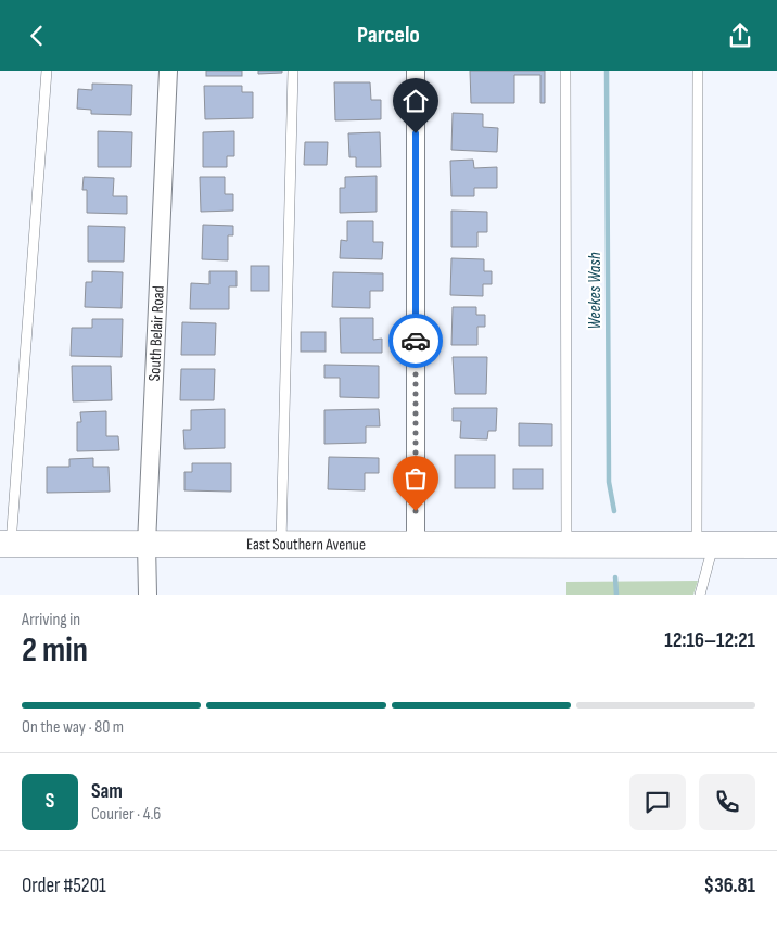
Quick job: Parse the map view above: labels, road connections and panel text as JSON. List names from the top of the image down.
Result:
{
  "streets": {
    "main road": ["East Southern Avenue"],
    "street": ["South Belair Road"]
  },
  "crossings": [
    ["South Belair Road", "East Southern Avenue"]
  ],
  "water": ["Weekes Wash"],
  "page": {
    "header": "Parcelo",
    "heading": ["2 min", "Arriving in", "12:16–12:21"],
    "panel": [
      "Sam",
      "Courier · 4.6",
      "Order #5201",
      "$36.81"
    ],
    "bar": "On the way · 80 m",
    "round": "S"
  }
}
